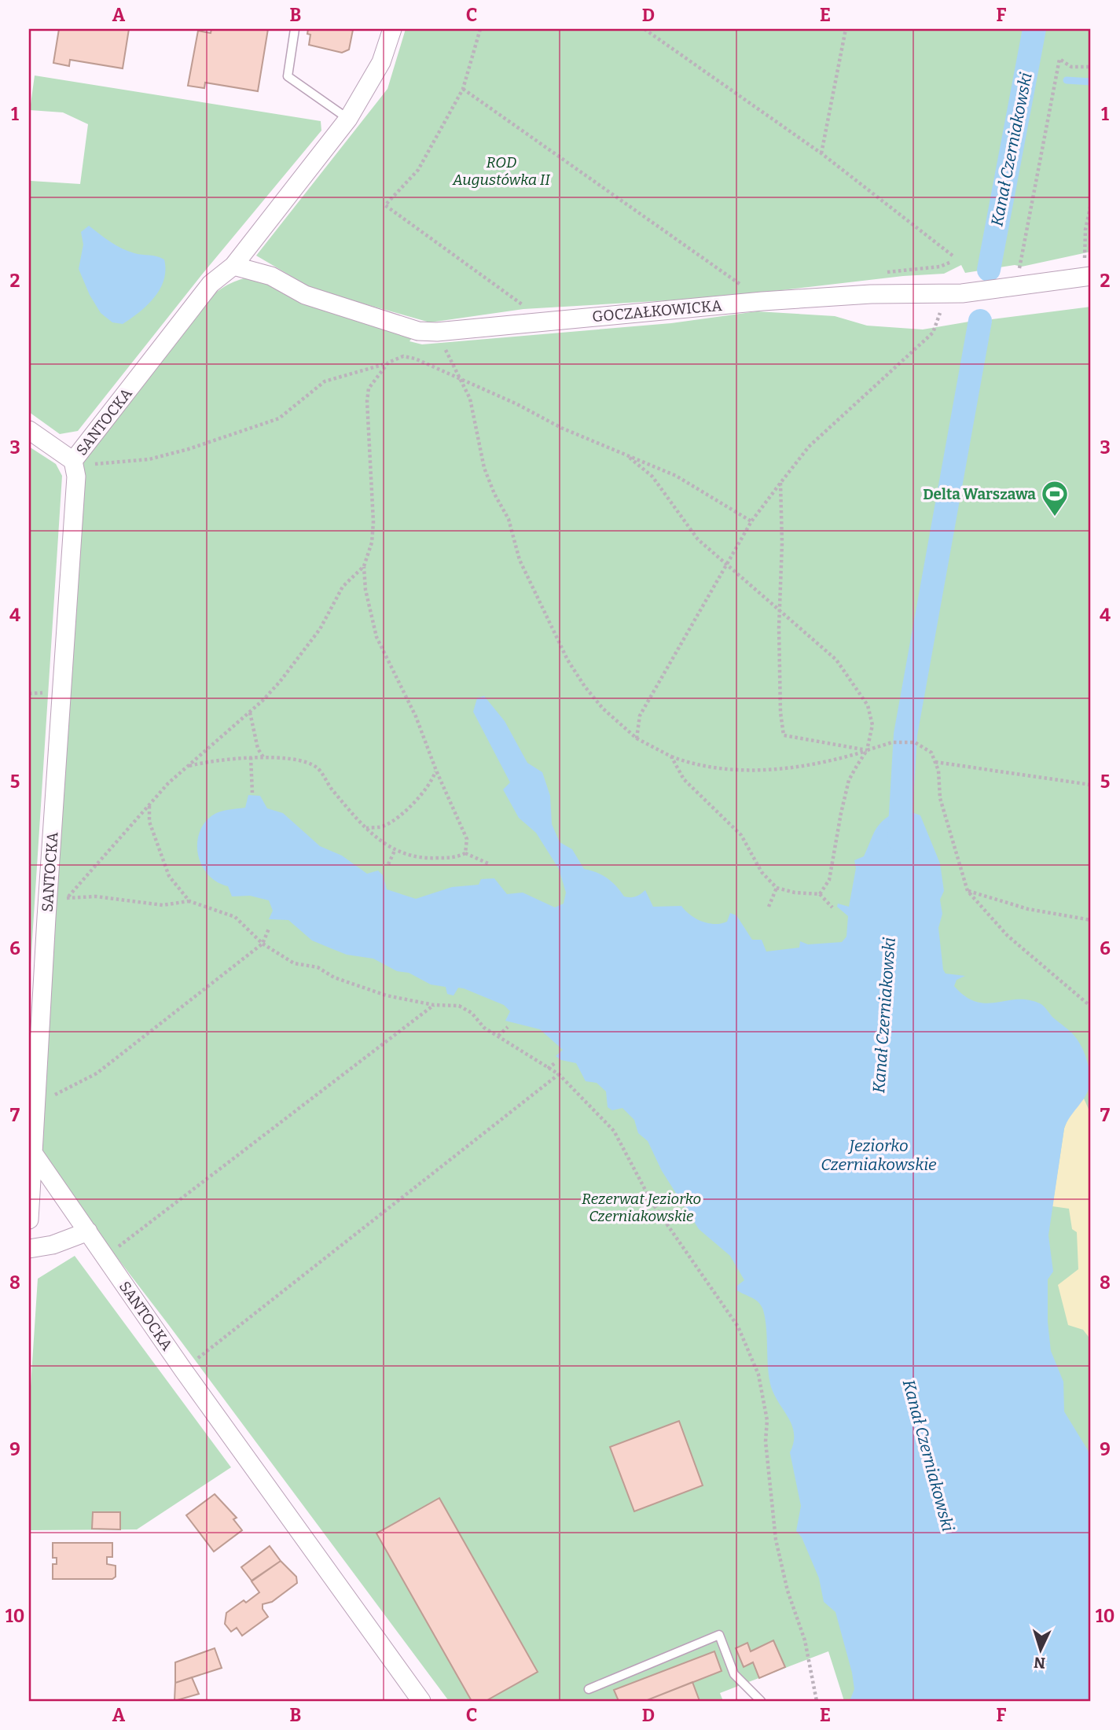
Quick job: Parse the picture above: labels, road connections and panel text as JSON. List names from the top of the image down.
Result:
{
  "streets": {
    "street": ["GOCZAŁKOWICKA", "SANTOCKA"]
  },
  "crossings": [
    ["GOCZAŁKOWICKA", "SANTOCKA"]
  ],
  "water": ["Kanał Czerniakowski", "Jeziorko Czerniakowskie"],
  "parks": ["ROD Augustówka II", "Rezerwat Jeziorko Czerniakowskie"],
  "places": {
    "sports": ["Delta Warszawa"]
  },
  "north": "bottom",
  "grid": {
    "columns": [
      "A",
      "B",
      "C",
      "D",
      "E",
      "F"
    ],
    "rows": [
      "1",
      "2",
      "3",
      "4",
      "5",
      "6",
      "7",
      "8",
      "9",
      "10"
    ]
  }
}
